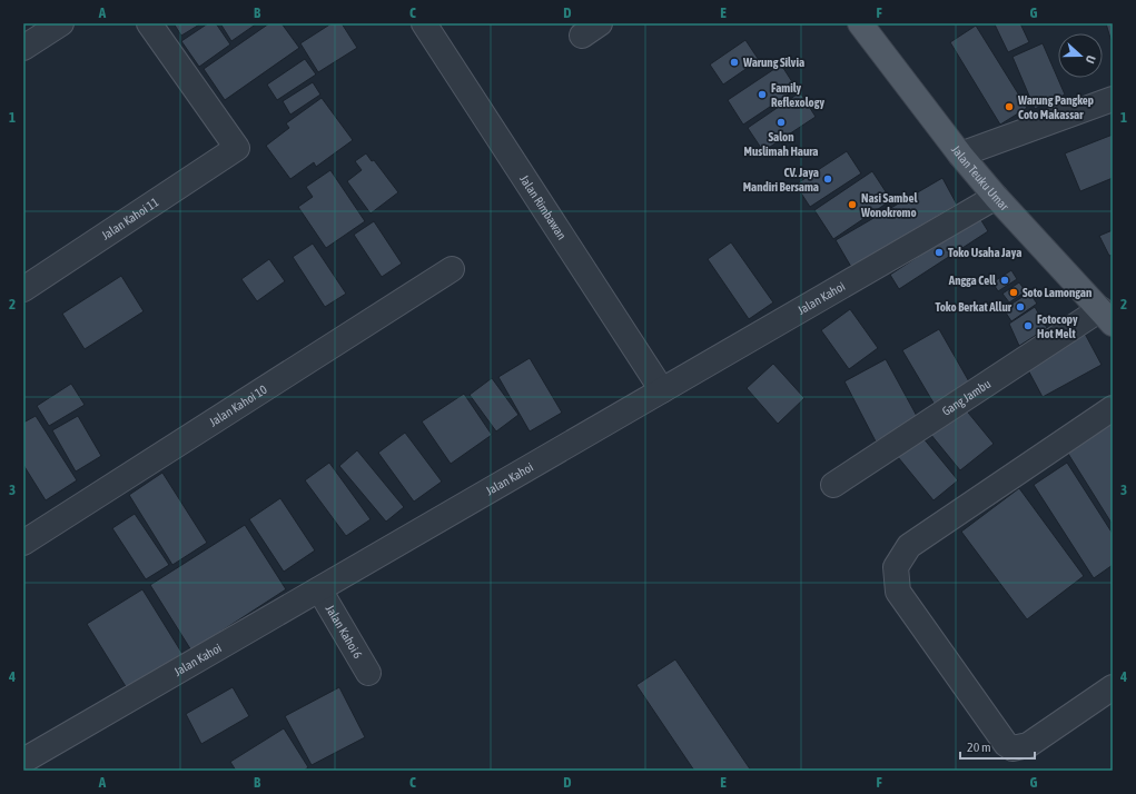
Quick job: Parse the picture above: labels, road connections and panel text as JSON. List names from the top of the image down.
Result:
{
  "streets": {
    "main road": ["Jalan Teuku Umar"],
    "street": [
      "Jalan Rimbawan",
      "Jalan Kahoi 11",
      "Jalan Kahoi",
      "Gang Jambu",
      "Jalan Kahoi 10",
      "Jalan Kahoi 6"
    ]
  },
  "crossings": [
    ["Jalan Teuku Umar", "Jalan Kahoi"],
    ["Jalan Teuku Umar", "Gang Jambu"],
    ["Jalan Rimbawan", "Jalan Kahoi"],
    ["Jalan Kahoi", "Jalan Kahoi 6"]
  ],
  "places": [
    "Warung Silvia",
    "Family Reflexology",
    "Warung Pangkep Coto Makassar",
    "Salon Muslimah Haura",
    "CV. Jaya Mandiri Bersama",
    "Nasi Sambel Wonokromo",
    "Toko Usaha Jaya",
    "Angga Cell",
    "Soto Lamongan",
    "Toko Berkat Allur",
    "Fotocopy Hot Melt"
  ],
  "scale_bar": "20 m",
  "north": "right",
  "grid": {
    "columns": [
      "A",
      "B",
      "C",
      "D",
      "E",
      "F",
      "G"
    ],
    "rows": [
      "1",
      "2",
      "3",
      "4"
    ]
  }
}
